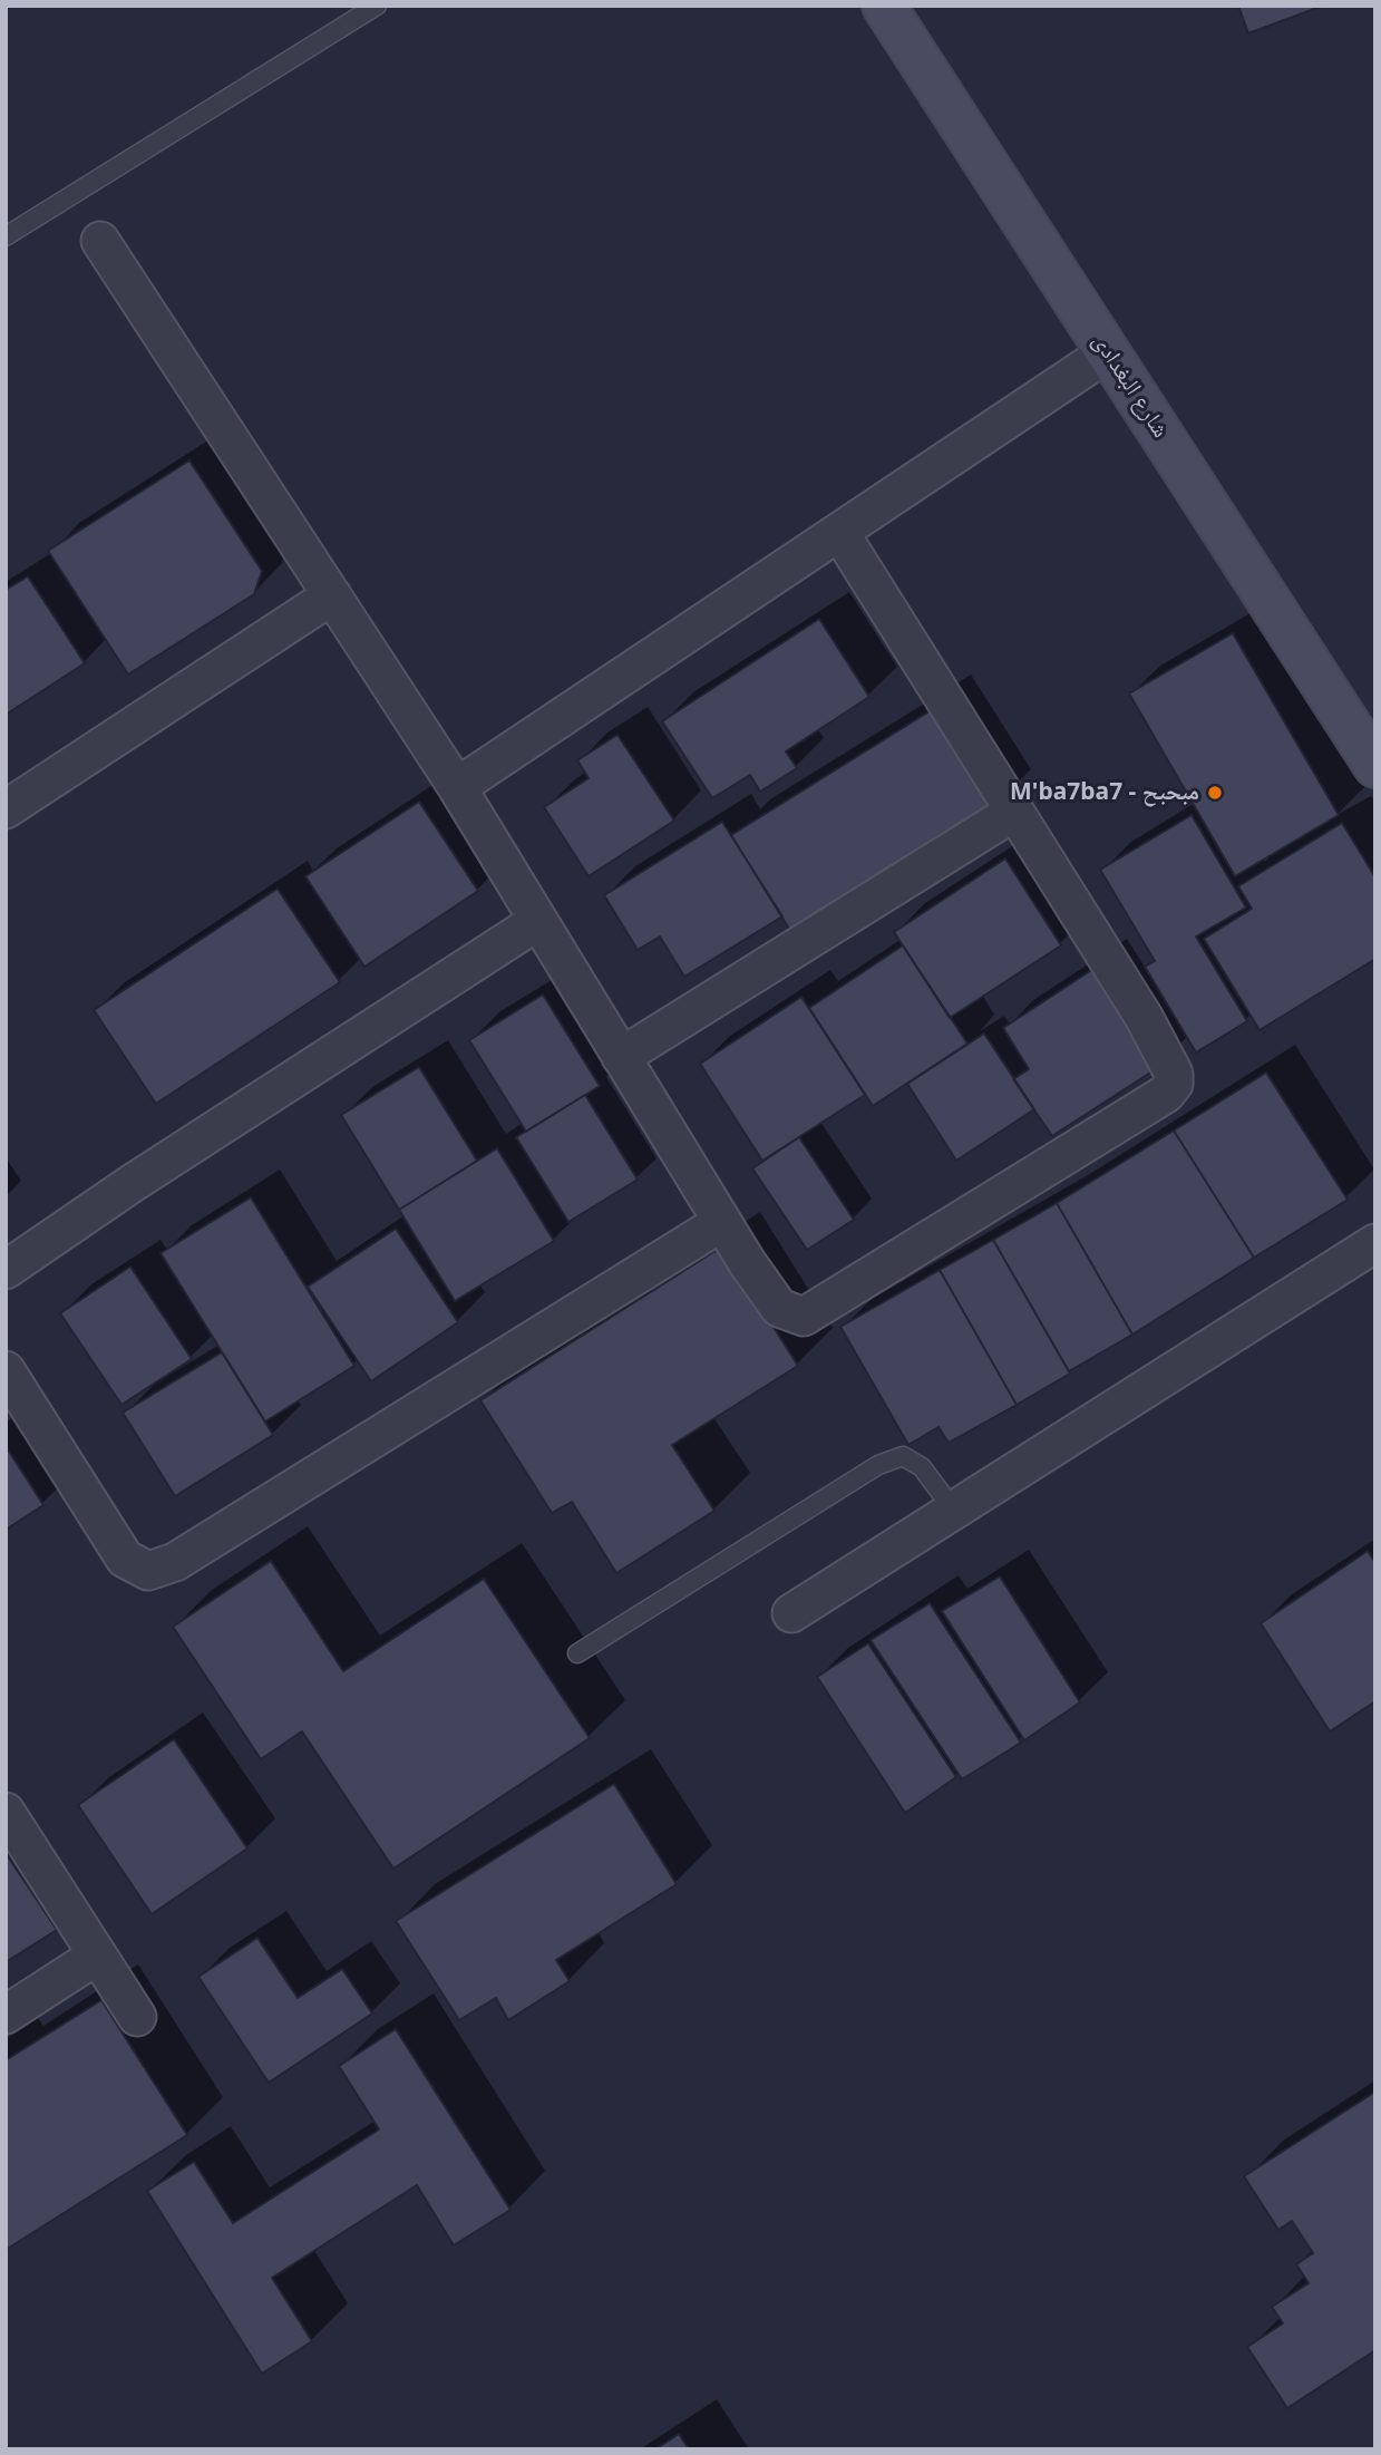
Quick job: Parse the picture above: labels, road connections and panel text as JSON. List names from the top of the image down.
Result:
{
  "streets": {
    "street": ["شارع البغدادى"]
  },
  "places": ["M'ba7ba7 - مبحبح"]
}
